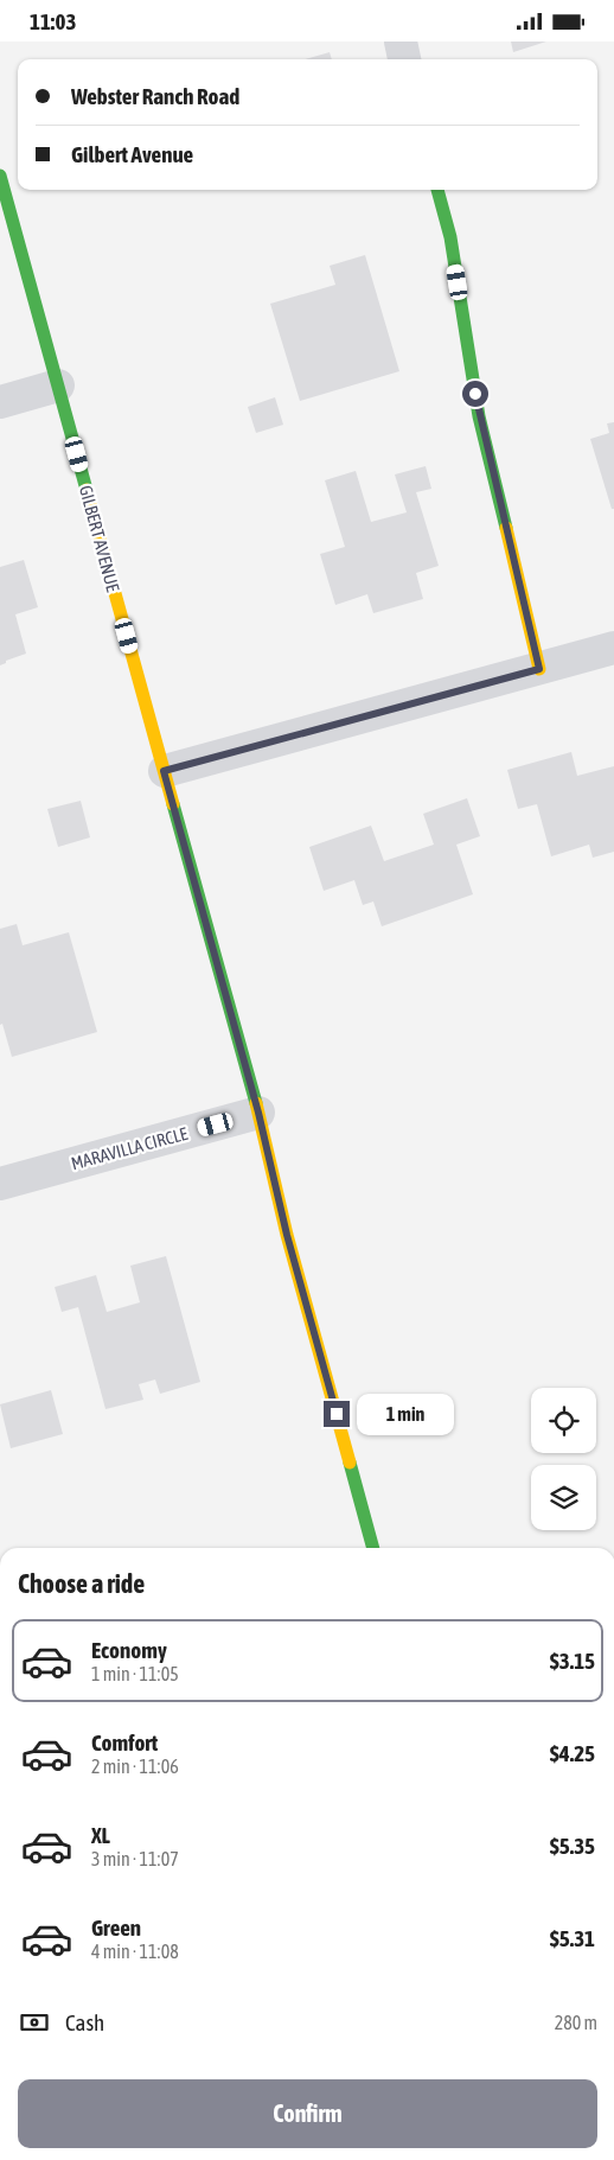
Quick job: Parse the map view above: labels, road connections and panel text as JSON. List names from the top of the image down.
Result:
{
  "streets": {
    "street": ["GILBERT AVENUE", "MARAVILLA CIRCLE"]
  },
  "crossings": [
    ["GILBERT AVENUE", "MARAVILLA CIRCLE"]
  ],
  "page": {
    "status": "11:03",
    "banner": ["Webster Ranch Road", "Gilbert Avenue"],
    "bubble": "1 min",
    "heading": "Choose a ride",
    "list": [
      {
        "name": "Economy",
        "note": "1 min · 11:05",
        "value": "$3.15"
      },
      {
        "name": "Comfort",
        "note": "2 min · 11:06",
        "value": "$4.25"
      },
      {
        "name": "XL",
        "note": "3 min · 11:07",
        "value": "$5.35"
      },
      {
        "name": "Green",
        "note": "4 min · 11:08",
        "value": "$5.31"
      }
    ],
    "pay": ["Cash", "280 m"],
    "buttons": "Confirm"
  }
}
